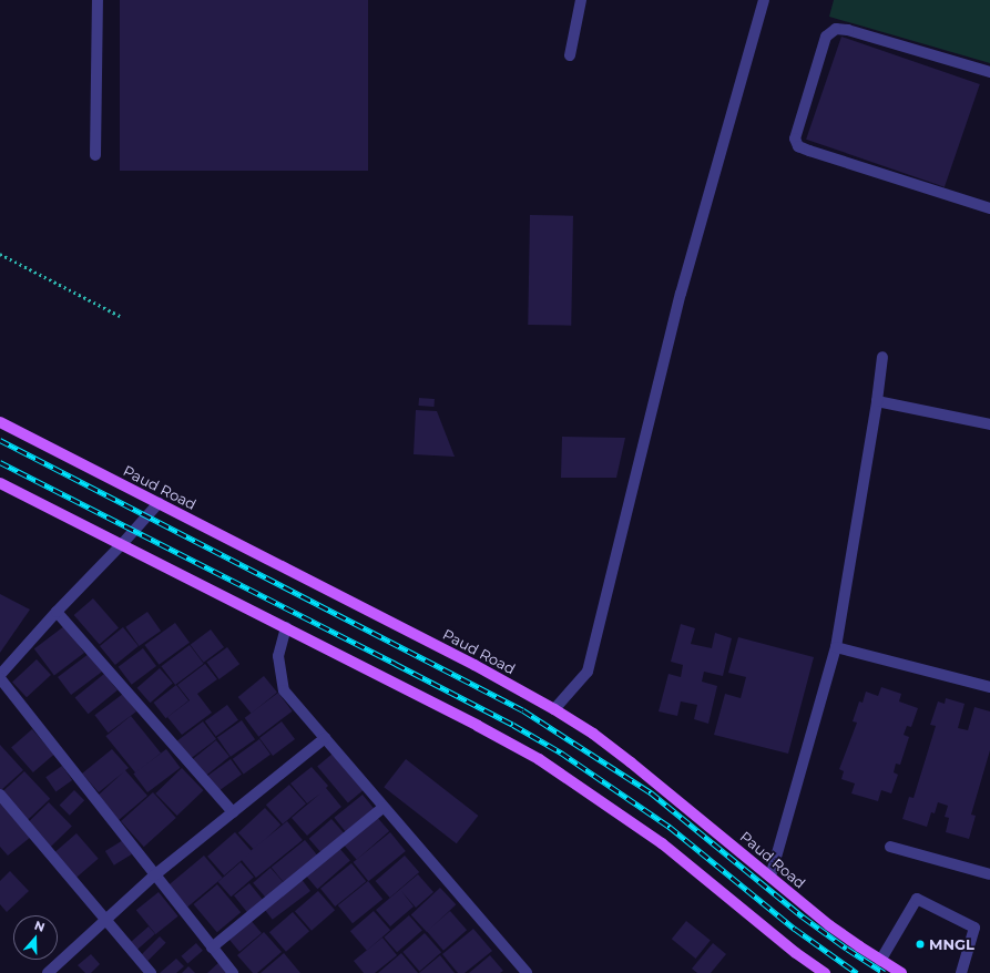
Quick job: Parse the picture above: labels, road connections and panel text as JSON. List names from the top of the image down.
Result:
{
  "streets": {
    "main road": ["Paud Road"]
  },
  "places": ["MNGL"],
  "north": "top"
}
